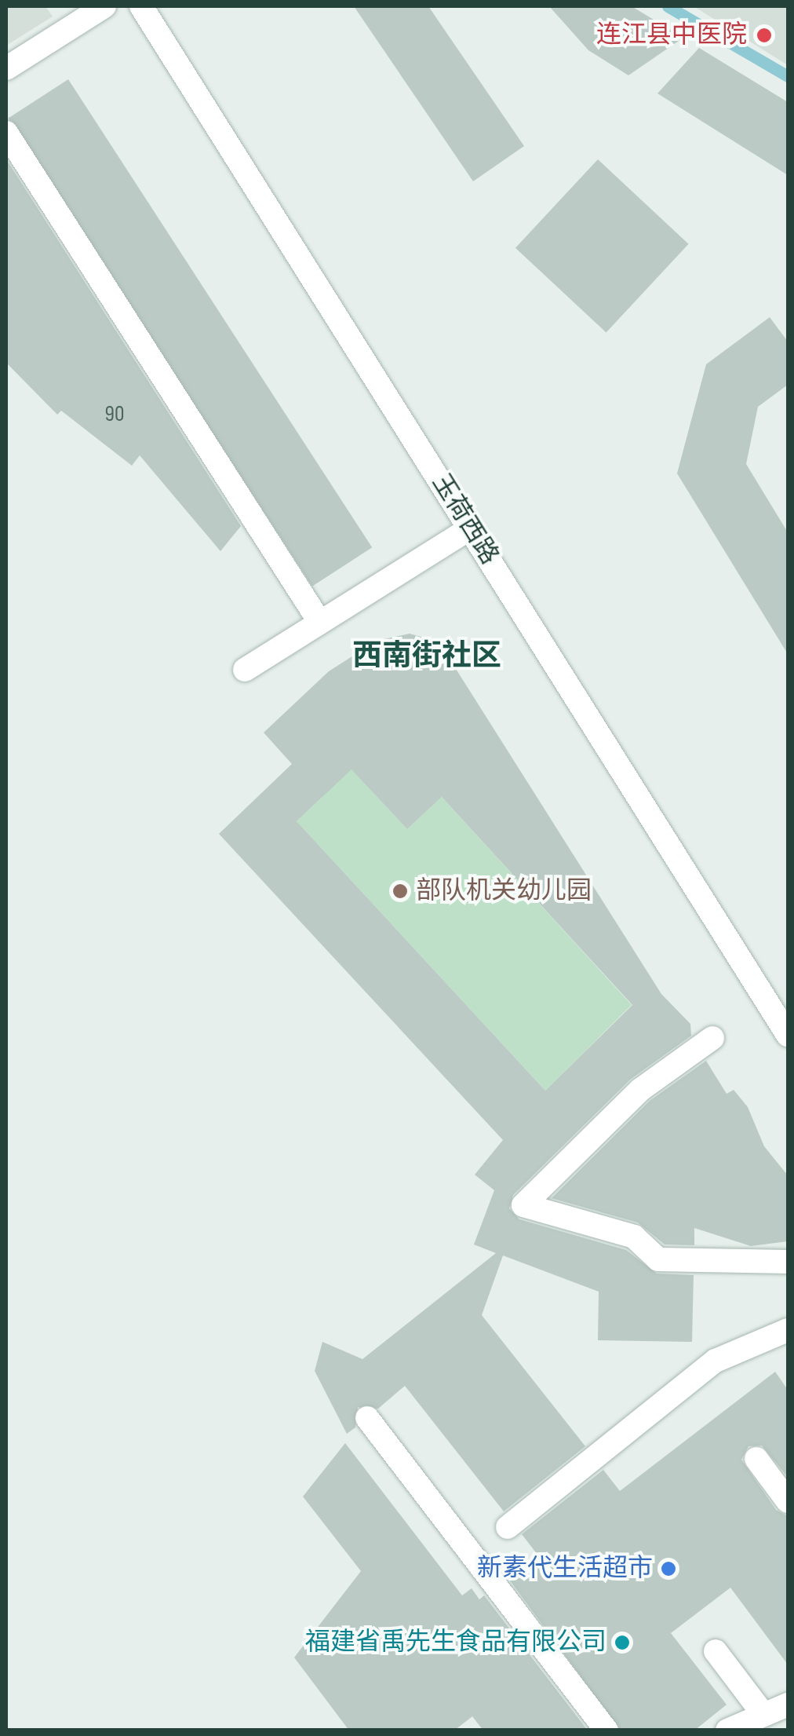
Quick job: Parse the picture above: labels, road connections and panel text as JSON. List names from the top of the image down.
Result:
{
  "streets": {
    "main road": ["玉荷西路"]
  },
  "districts": ["西南街社区"],
  "places": [
    "连江县中医院",
    "部队机关幼儿园",
    "新素代生活超市",
    "福建省禹先生食品有限公司"
  ],
  "house_numbers": ["90"]
}
